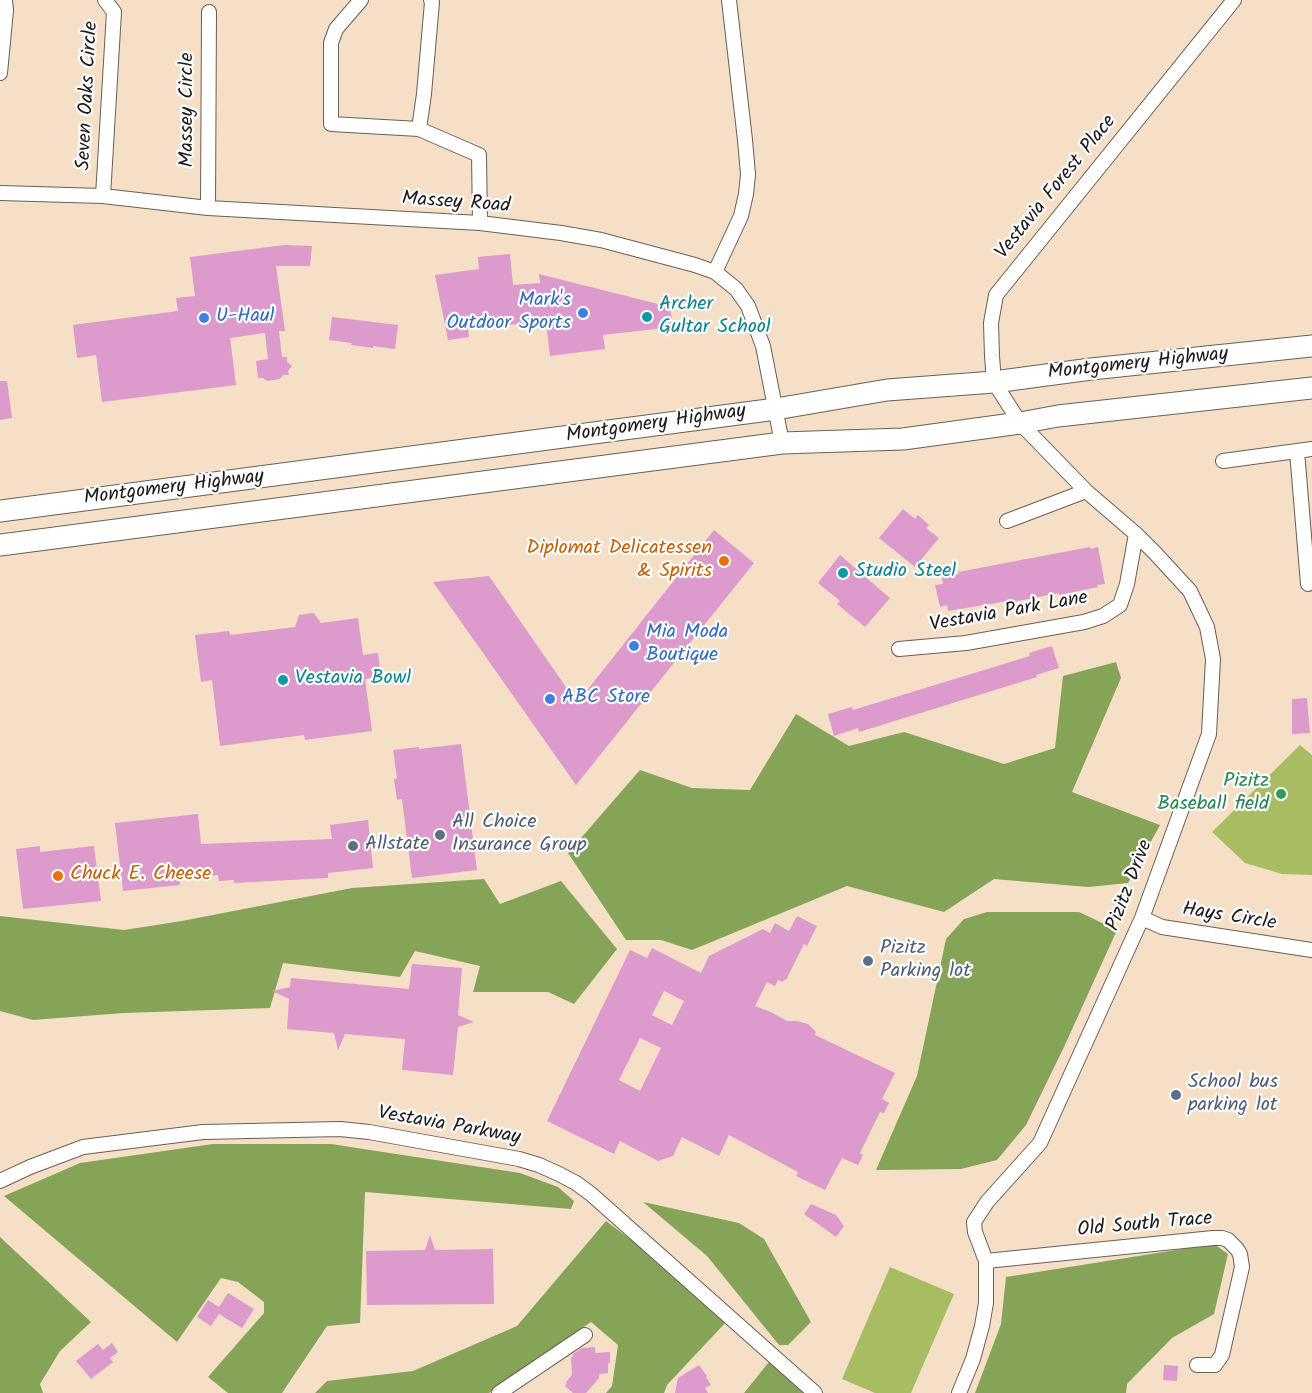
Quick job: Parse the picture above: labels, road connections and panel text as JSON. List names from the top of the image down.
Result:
{
  "streets": {
    "main road": ["Montgomery Highway"],
    "street": [
      "Seven Oaks Circle",
      "Massey Circle",
      "Vestavia Forest Place",
      "Massey Road",
      "Vestavia Park Lane",
      "Pizitz Drive",
      "Hays Circle",
      "Vestavia Parkway",
      "Old South Trace"
    ]
  },
  "crossings": [
    ["Seven Oaks Circle", "Massey Road"],
    ["Massey Circle", "Massey Road"],
    ["Vestavia Forest Place", "Montgomery Highway"],
    ["Vestavia Forest Place", "Pizitz Drive"],
    ["Massey Road", "Montgomery Highway"],
    ["Montgomery Highway", "Pizitz Drive"],
    ["Vestavia Park Lane", "Pizitz Drive"],
    ["Pizitz Drive", "Hays Circle"],
    ["Pizitz Drive", "Old South Trace"]
  ],
  "places": [
    "Mark's Outdoor Sports",
    "Archer Gultar School",
    "U-Haul",
    "Diplomat Delicatessen & Spirits",
    "Studio Steel",
    "Mia Moda Boutique",
    "Vestavia Bowl",
    "ABC Store",
    "Pizitz Baseball field",
    "All Choice Insurance Group",
    "Allstate",
    "Chuck E. Cheese",
    "Pizitz Parking lot",
    "School bus parking lot"
  ]
}
